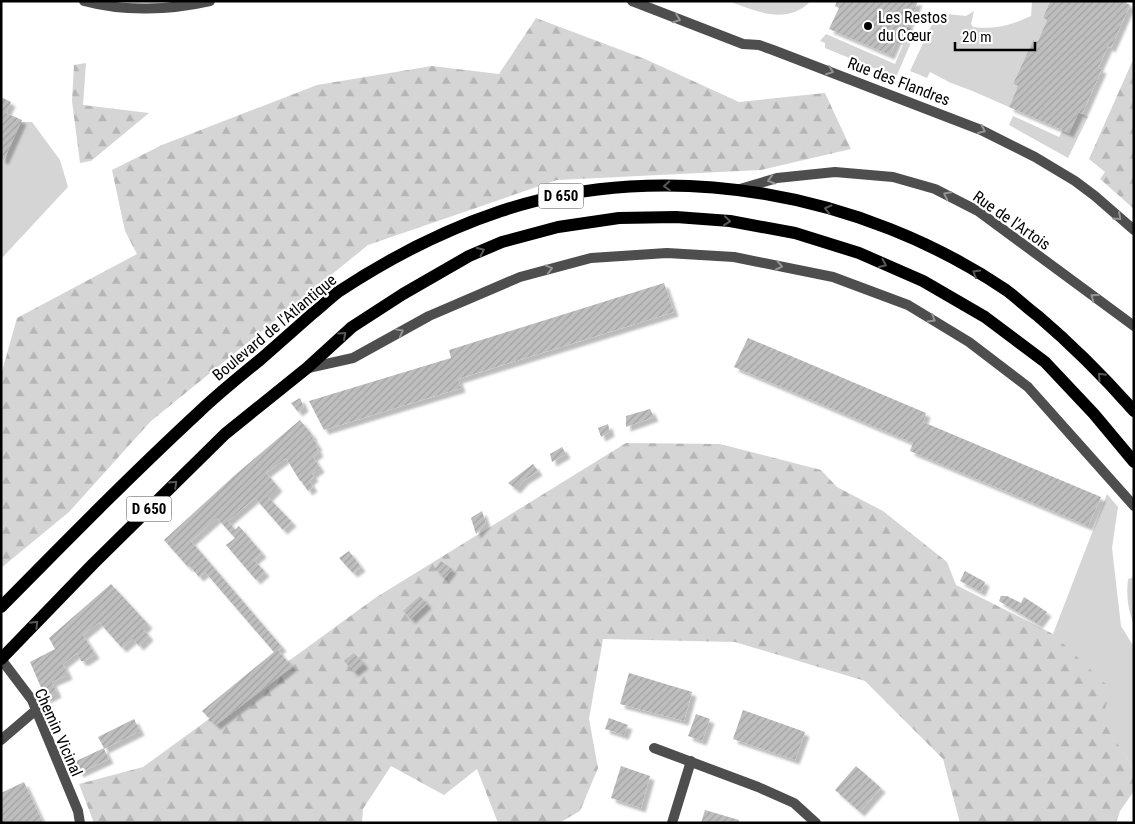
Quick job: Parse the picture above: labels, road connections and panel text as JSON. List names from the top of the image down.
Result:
{
  "streets": {
    "main road": ["D 650", "Boulevard de l'Atlantique"],
    "street": ["Rue des Flandres", "Rue de l'Artois", "Chemin Vicinal"]
  },
  "crossings": [
    ["D 650", "Chemin Vicinal"],
    ["Rue de l'Artois", "Boulevard de l'Atlantique"]
  ],
  "one_way": ["Rue des Flandres", "Rue de l'Artois", "Boulevard de l'Atlantique"],
  "places": ["Les Restos du Cœur"],
  "scale_bar": "20 m"
}
